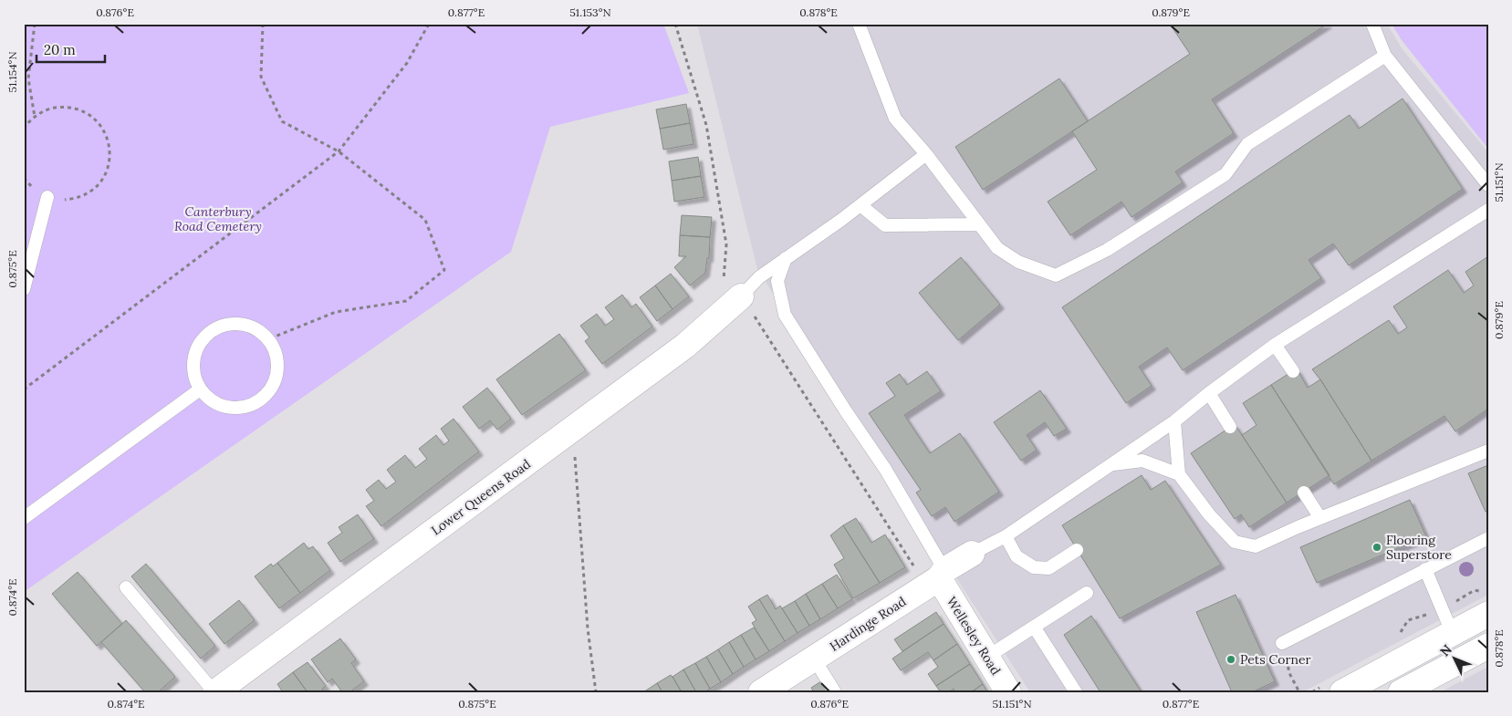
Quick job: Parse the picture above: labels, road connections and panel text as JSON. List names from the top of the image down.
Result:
{
  "streets": {
    "street": ["Lower Queens Road", "Hardinge Road", "Wellesley Road"]
  },
  "crossings": [
    ["Hardinge Road", "Wellesley Road"]
  ],
  "parks": ["Canterbury Road Cemetery"],
  "places": ["Flooring Superstore", "Pets Corner"],
  "scale_bar": "20 m",
  "north": "top left",
  "coordinates": [
    "0.876°E",
    "0.877°E",
    "51.153°N",
    "0.878°E",
    "0.879°E",
    "51.154°N",
    "51.151°N",
    "0.875°E",
    "0.874°E"
  ]
}
